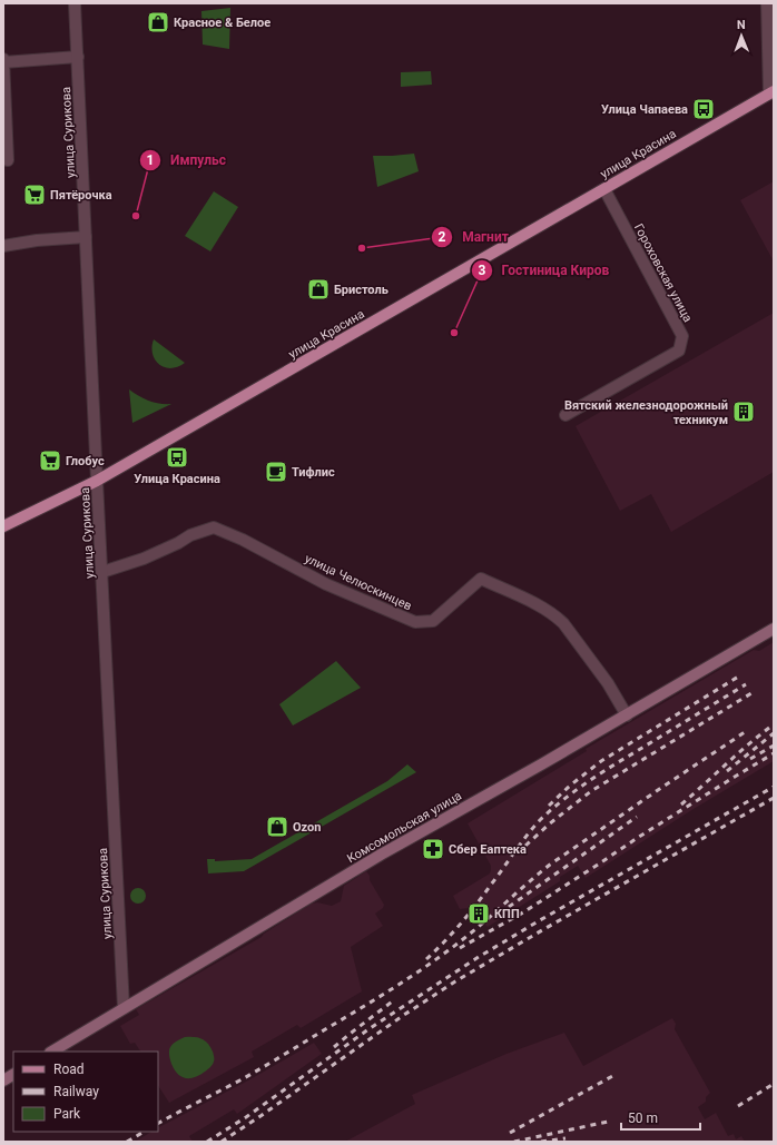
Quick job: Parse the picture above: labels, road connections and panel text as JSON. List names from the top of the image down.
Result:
{
  "streets": {
    "main road": ["улица Красина", "Комсомольская улица"],
    "street": ["улица Сурикова", "Гороховская улица", "улица Челюскинцев"]
  },
  "crossings": [
    ["улица Сурикова", "улица Красина"],
    ["улица Сурикова", "улица Челюскинцев"],
    ["улица Сурикова", "Комсомольская улица"],
    ["улица Красина", "Гороховская улица"],
    ["улица Челюскинцев", "Комсомольская улица"]
  ],
  "places": {
    "shop": ["Красное & Белое", "Бристоль", "Ozon"],
    "bus stop": ["Улица Чапаева", "Улица Красина"],
    "supermarket": ["Пятёрочка", "Глобус"],
    "other": ["Импульс", "Магнит", "Гостиница Киров"],
    "building": ["Вятский железнодорожный техникум", "КПП"],
    "cafe": ["Тифлис"],
    "pharmacy": ["Сбер Еаптека"]
  },
  "legend": ["Road", "Railway", "Park"],
  "scale_bar": "50 m",
  "north": "top"
}
